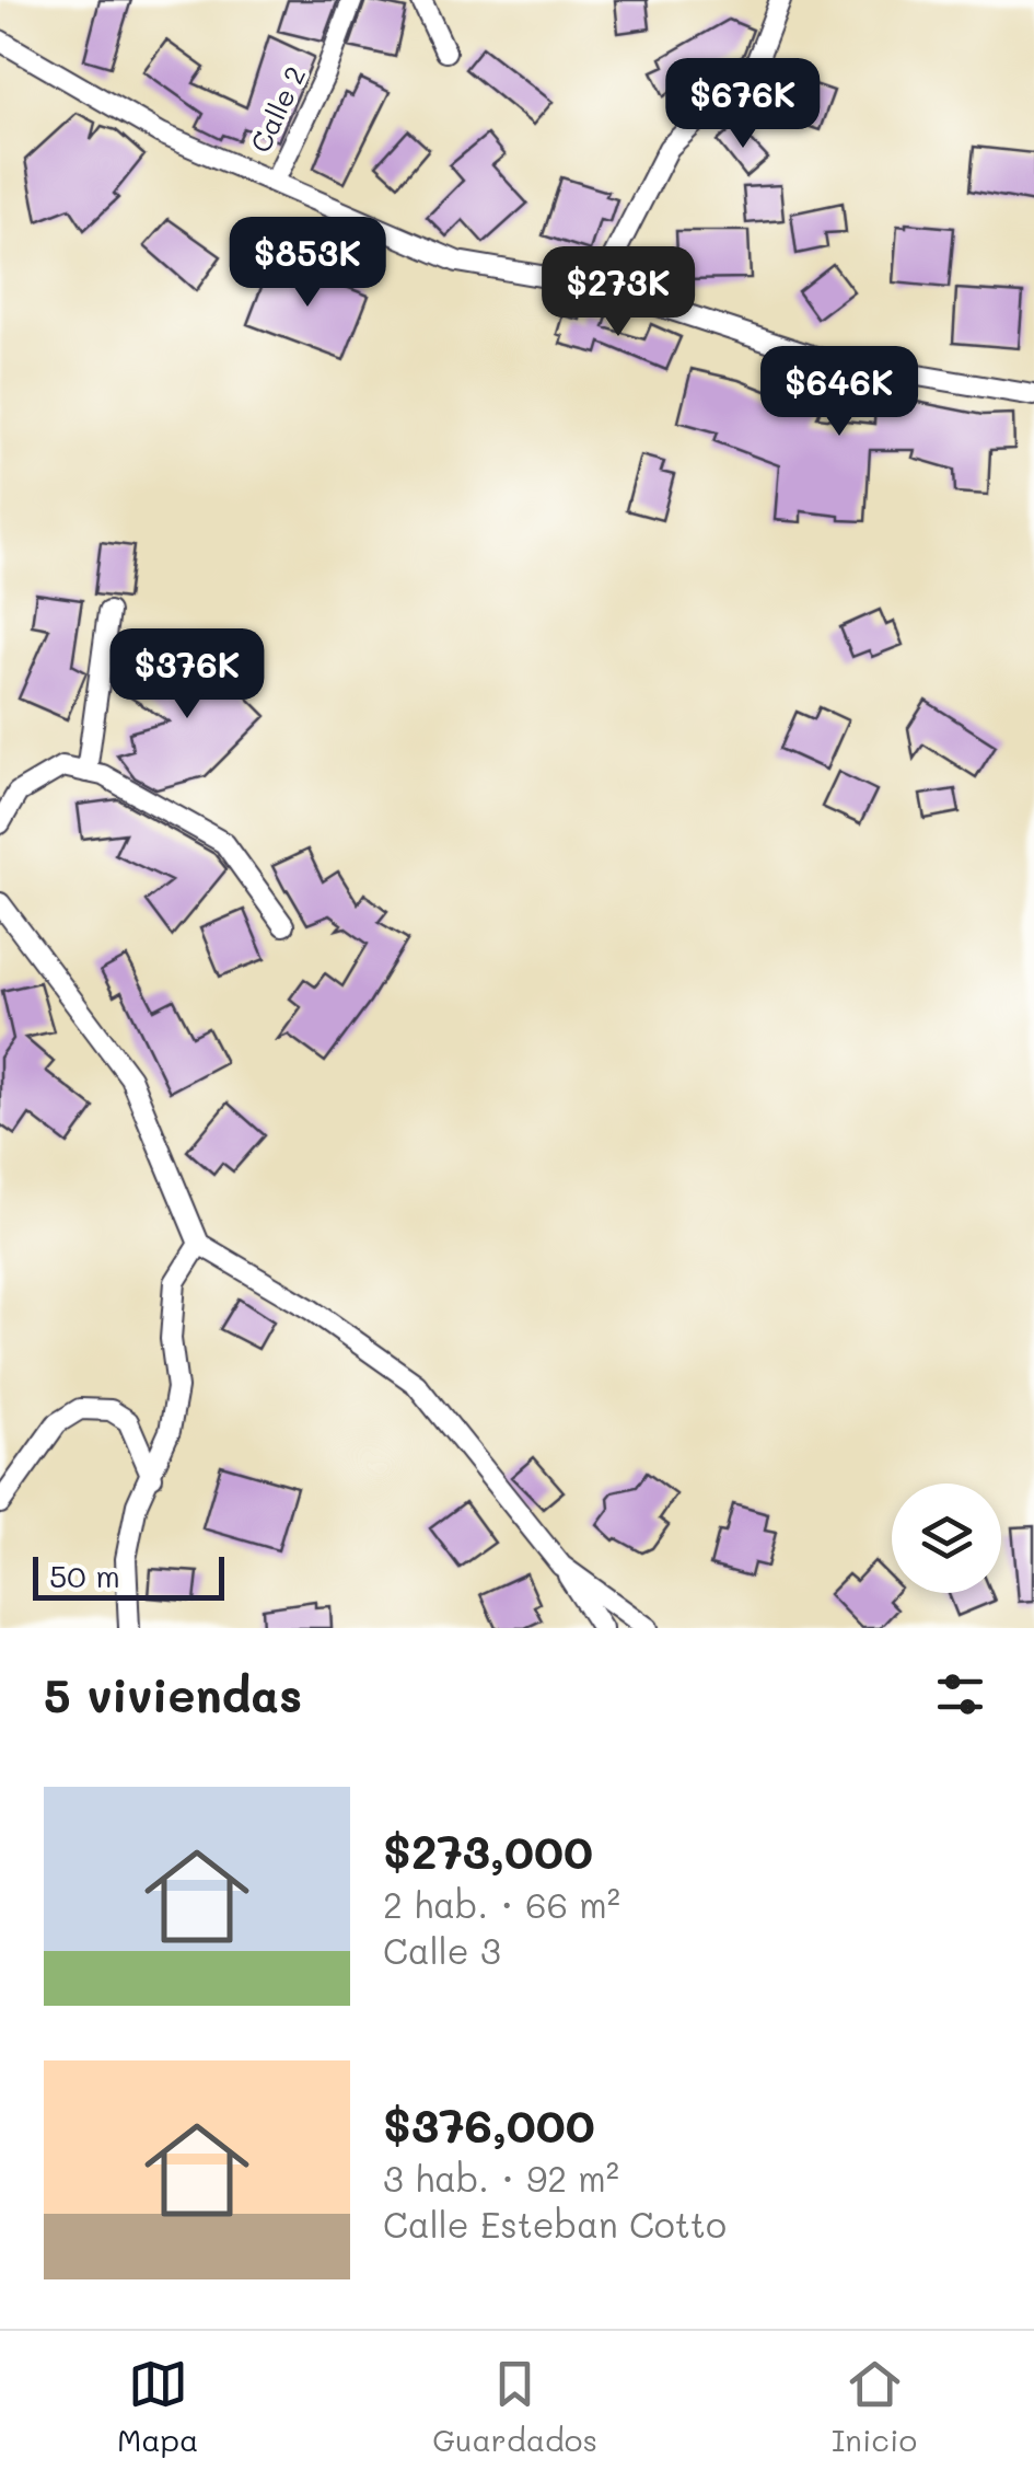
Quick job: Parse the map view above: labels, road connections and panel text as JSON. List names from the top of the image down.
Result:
{
  "streets": {
    "street": ["Calle 2"]
  },
  "scale_bar": "50 m",
  "page": {
    "price": [
      "$676K",
      "$853K",
      "$273K",
      "$646K",
      "$376K"
    ],
    "scale": "50 m",
    "heading": "5 viviendas",
    "list": [
      {
        "name": "$273,000",
        "note": "2 hab. · 66 m² · Calle 3"
      },
      {
        "name": "$376,000",
        "note": "3 hab. · 92 m² · Calle Esteban Cotto"
      }
    ],
    "tabs": ["Mapa", "Guardados", "Inicio"]
  }
}
